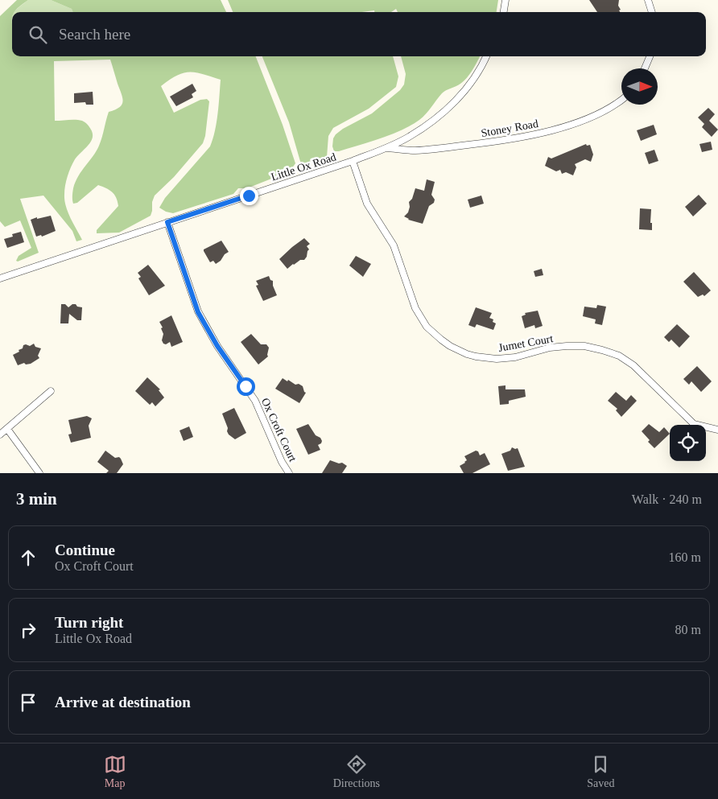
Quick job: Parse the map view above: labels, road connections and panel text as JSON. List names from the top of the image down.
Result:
{
  "streets": {
    "street": [
      "Stoney Road",
      "Little Ox Road",
      "Jumet Court",
      "Ox Croft Court"
    ]
  },
  "crossings": [
    ["Stoney Road", "Little Ox Road"],
    ["Little Ox Road", "Jumet Court"],
    ["Little Ox Road", "Ox Croft Court"]
  ],
  "north": "right",
  "page": {
    "search": "Search here",
    "heading": ["3 min", "Walk · 240 m"],
    "list": [
      ["Continue", "Ox Croft Court", "160 m"],
      ["Turn right", "Little Ox Road", "80 m"],
      "Arrive at destination"
    ],
    "nav": ["Map", "Directions", "Saved"]
  }
}
